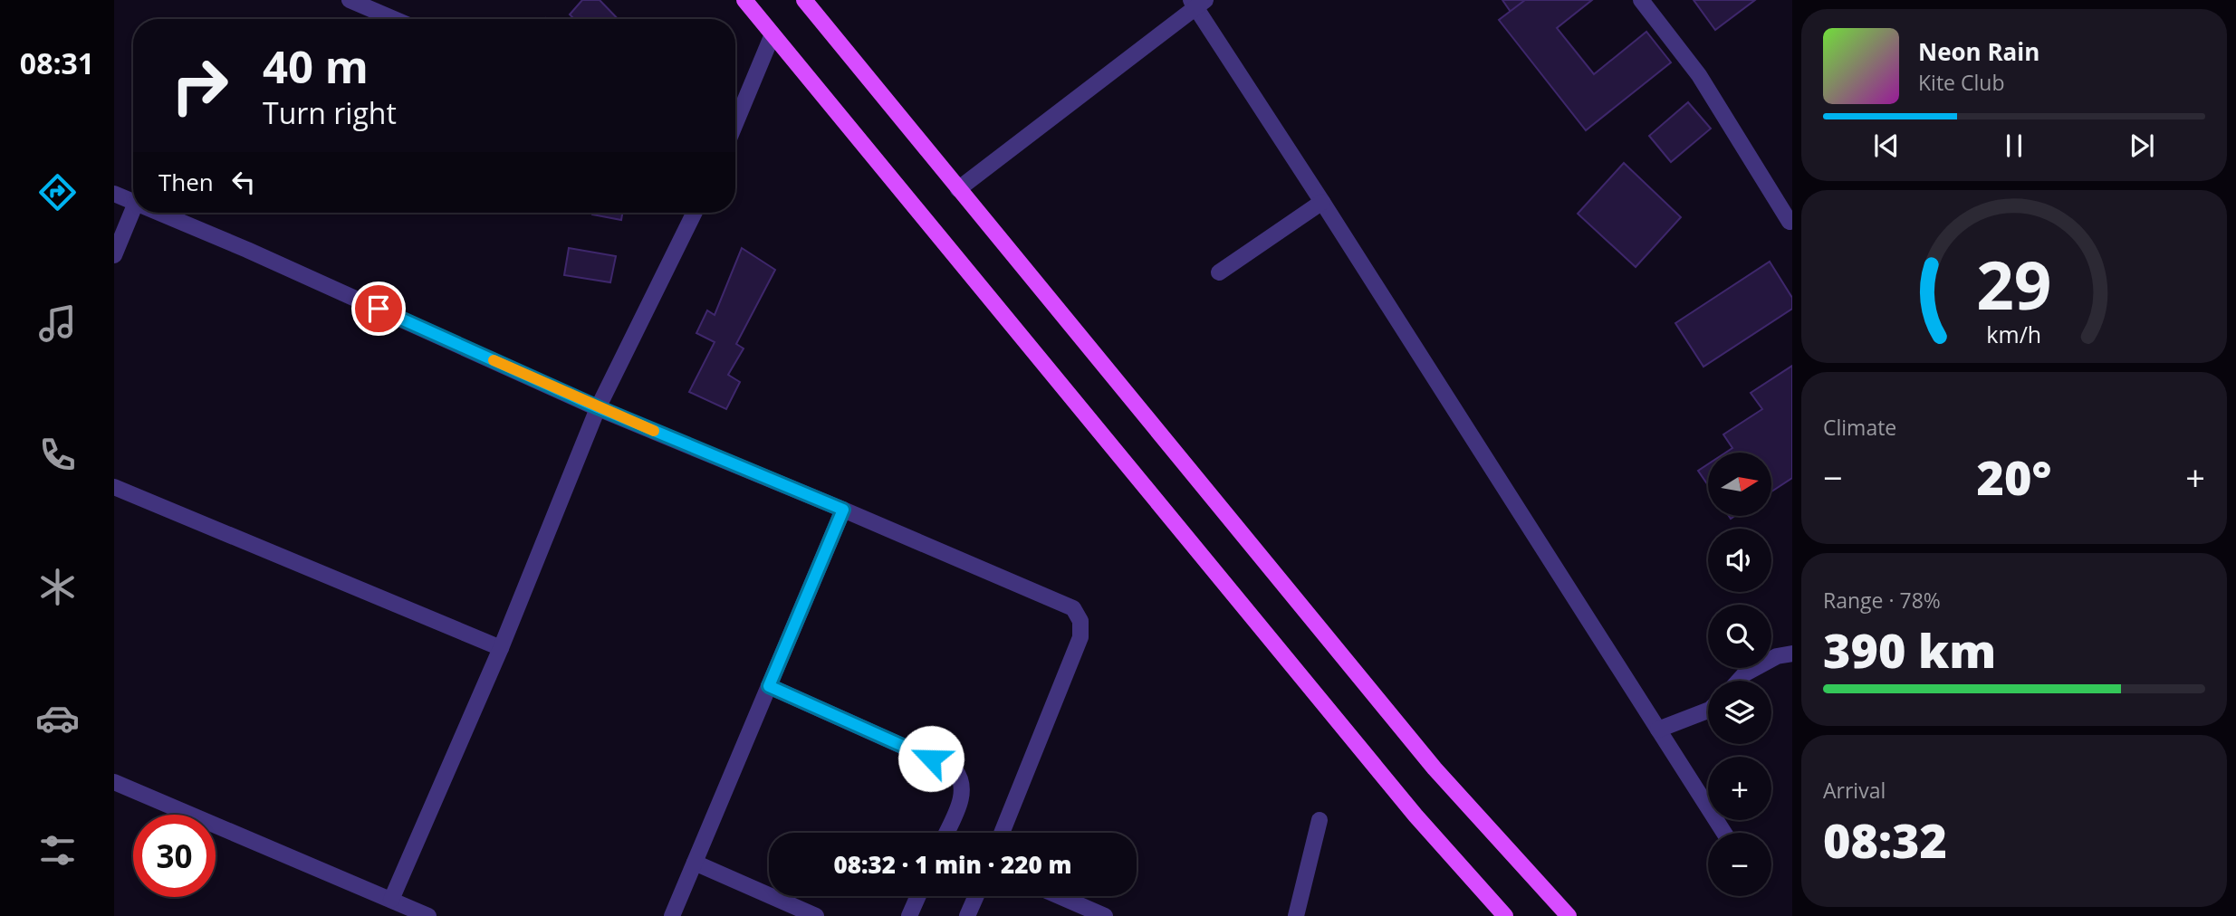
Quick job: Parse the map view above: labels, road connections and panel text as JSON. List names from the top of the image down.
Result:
{
  "north": "right",
  "page": {
    "tabs": "08:31",
    "turn": ["40 m", "Turn right"],
    "song": ["Neon Rain", "Kite Club"],
    "then": "Then",
    "tile": [
      "Climate",
      ["Range · 78%", "390 km"],
      ["Arrival", "08:32"]
    ],
    "heat": ["−", "20°", "+"],
    "map_buttons": ["+", "−"],
    "limit": "30",
    "trip": "08:32 · 1 min · 220 m",
    "gauge": ["29", "km/h"]
  }
}
